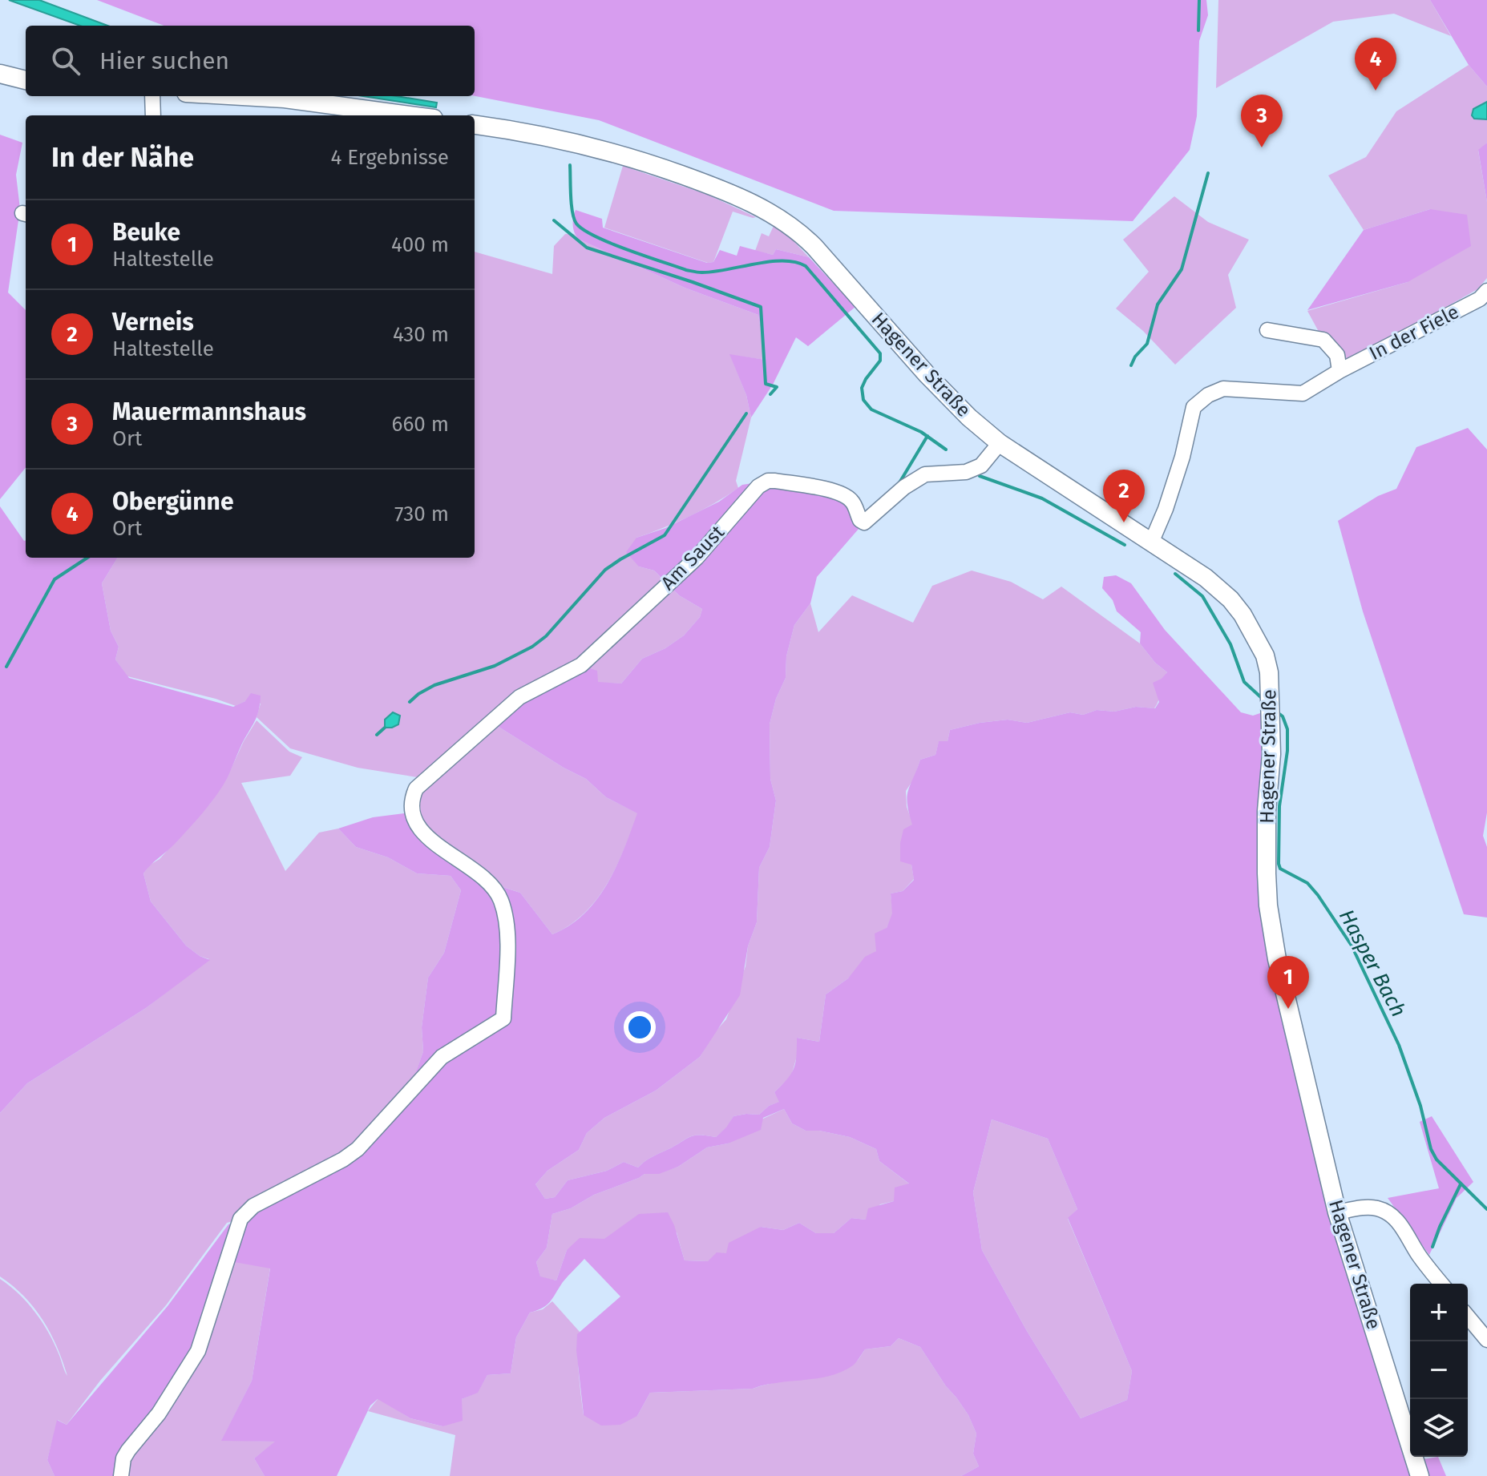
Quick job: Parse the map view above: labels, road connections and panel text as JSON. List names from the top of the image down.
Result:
{
  "streets": {
    "main road": ["Hagener Straße"],
    "street": ["In der Fiele", "Am Saust"]
  },
  "crossings": [
    ["In der Fiele", "Hagener Straße"],
    ["Hagener Straße", "Am Saust"]
  ],
  "water": ["Hasper Bach"],
  "page": {
    "search": "Hier suchen",
    "pins": [
      "4",
      "3",
      "2",
      "1"
    ],
    "heading": ["In der Nähe", "4 Ergebnisse"],
    "list": [
      {
        "mark": "1",
        "name": "Beuke",
        "note": "Haltestelle",
        "value": "400 m"
      },
      {
        "mark": "2",
        "name": "Verneis",
        "note": "Haltestelle",
        "value": "430 m"
      },
      {
        "mark": "3",
        "name": "Mauermannshaus",
        "note": "Ort",
        "value": "660 m"
      },
      {
        "mark": "4",
        "name": "Obergünne",
        "note": "Ort",
        "value": "730 m"
      }
    ],
    "map_buttons": ["+", "−"]
  }
}
